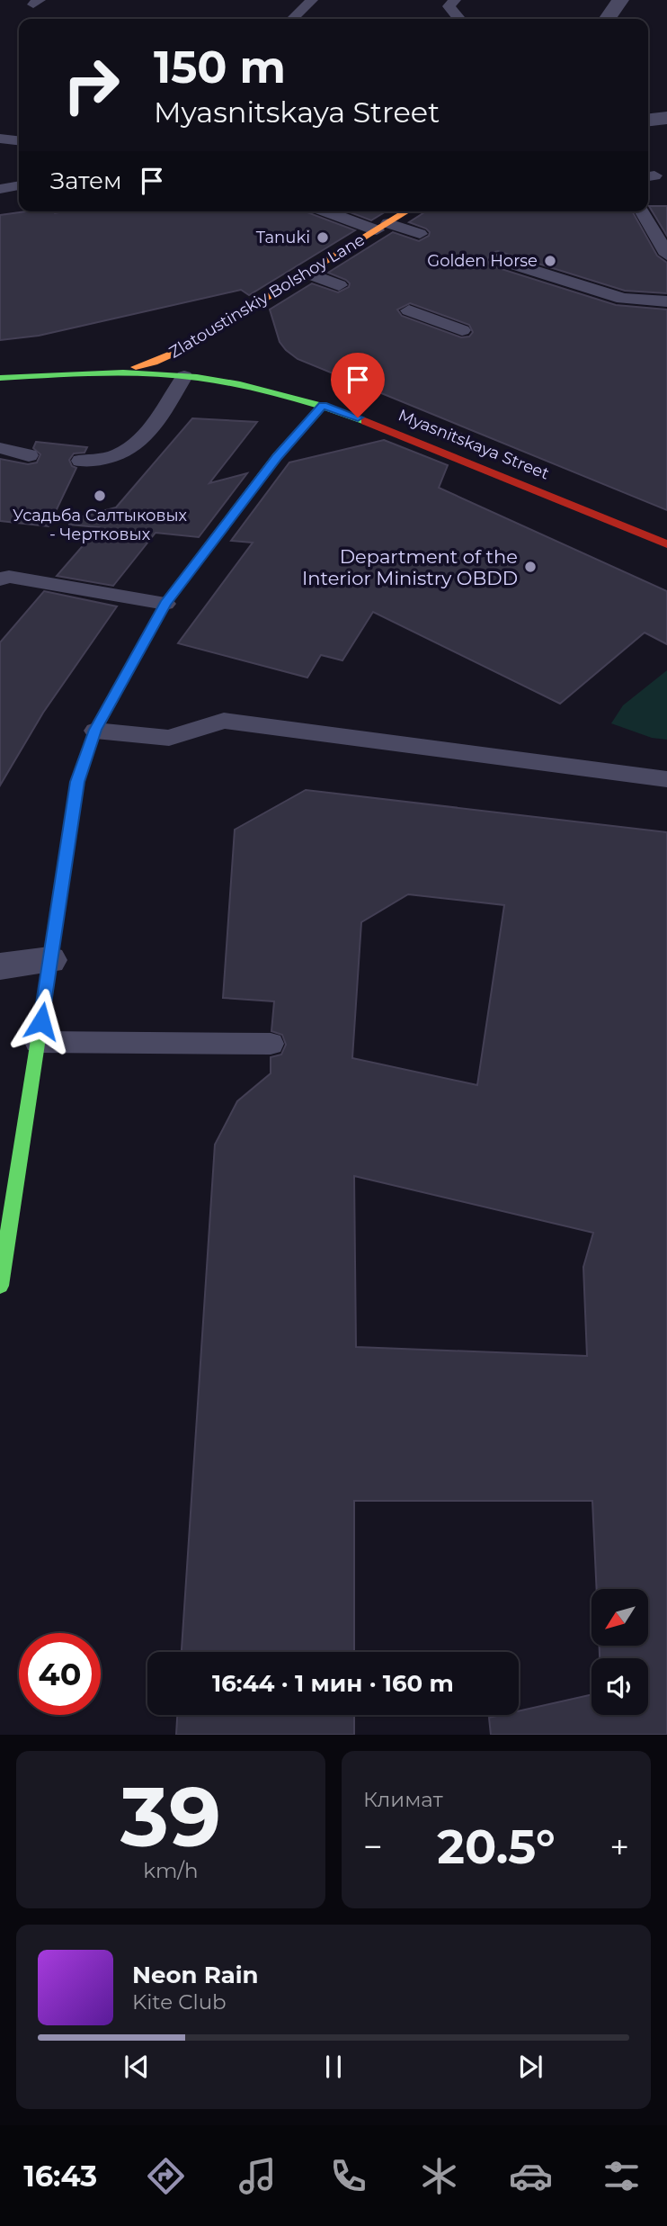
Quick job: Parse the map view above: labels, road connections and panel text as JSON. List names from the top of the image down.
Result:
{
  "streets": {
    "street": ["Zlatoustinskiy Bolshoy Lane", "Myasnitskaya Street"]
  },
  "crossings": [
    ["Zlatoustinskiy Bolshoy Lane", "Myasnitskaya Street"]
  ],
  "places": [
    "Tanuki",
    "Golden Horse",
    "Усадьба Салтыковых - Чертковых",
    "Department of the Interior Ministry OBDD"
  ],
  "north": "bottom left",
  "page": {
    "turn": ["150 m", "Myasnitskaya Street"],
    "then": "Затем",
    "limit": "40",
    "trip": "16:44 · 1 мин · 160 m",
    "tile": [
      ["39", "km/h"],
      "Климат"
    ],
    "heat": ["−", "20.5°", "+"],
    "song": ["Neon Rain", "Kite Club"],
    "tabs": "16:43"
  }
}
